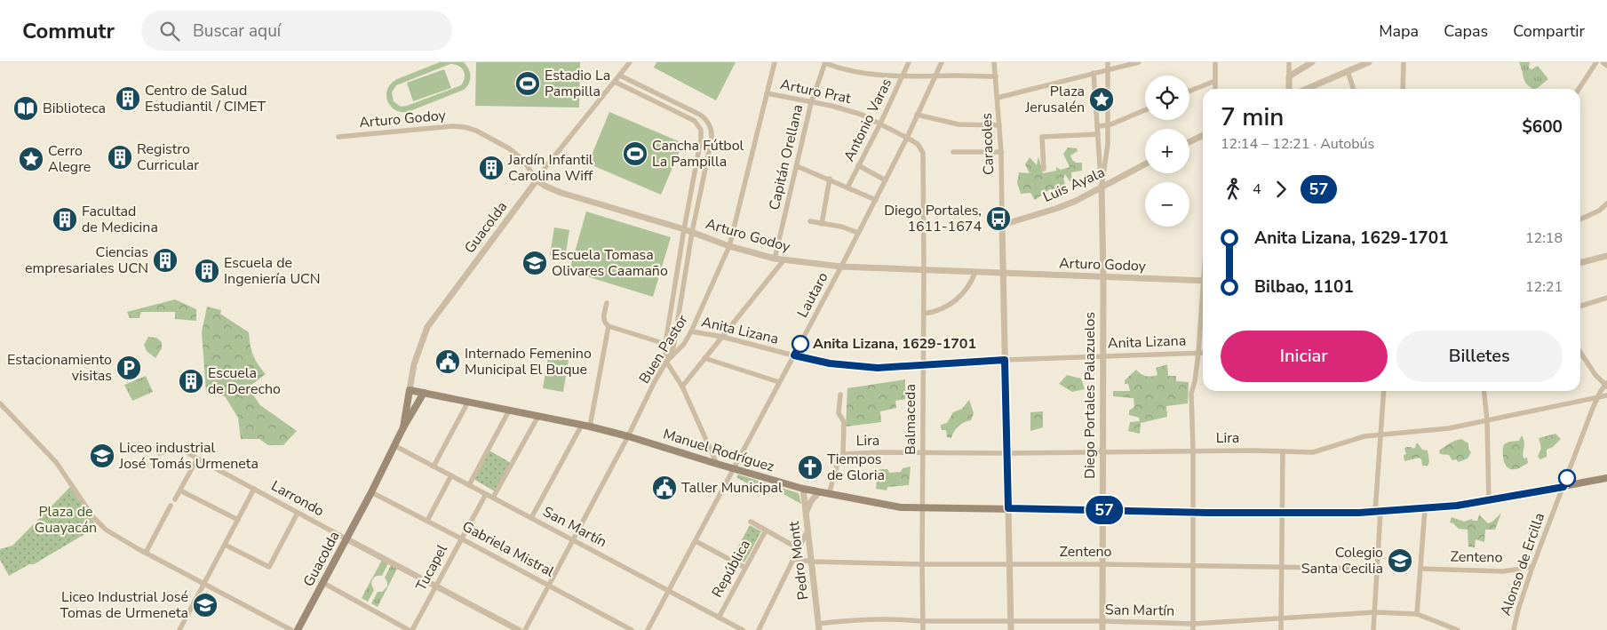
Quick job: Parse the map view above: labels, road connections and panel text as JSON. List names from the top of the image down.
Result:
{
  "streets": {
    "main road": ["Guacolda", "Manuel Rodríguez"],
    "street": [
      "Arturo Prat",
      "Arturo Godoy",
      "Antonio Varas",
      "Caracoles",
      "Capitán Orellana",
      "Luis Ayala",
      "Lautaro",
      "Anita Lizana",
      "Buen Pastor",
      "Diego Portales Palazuelos",
      "Balmaceda",
      "Lira",
      "Larrondo",
      "San Martín",
      "Gabriela Mistral",
      "Zenteno",
      "Pedro Montt",
      "Alonso de Ercilla",
      "Tucapel",
      "República"
    ]
  },
  "crossings": [
    ["Arturo Prat", "Antonio Varas"],
    ["Arturo Prat", "Capitán Orellana"],
    ["Arturo Prat", "Lautaro"],
    ["Arturo Prat", "Buen Pastor"],
    ["Arturo Prat", "Balmaceda"],
    ["Arturo Godoy", "Capitán Orellana"],
    ["Arturo Godoy", "Guacolda"],
    ["Arturo Godoy", "Lautaro"],
    ["Arturo Godoy", "Buen Pastor"],
    ["Arturo Godoy", "Diego Portales Palazuelos"],
    ["Arturo Godoy", "Balmaceda"],
    ["Caracoles", "Luis Ayala"],
    ["Luis Ayala", "Diego Portales Palazuelos"],
    ["Guacolda", "Manuel Rodríguez"],
    ["Guacolda", "Larrondo"],
    ["Guacolda", "San Martín"],
    ["Guacolda", "Gabriela Mistral"],
    ["Lautaro", "Anita Lizana"],
    ["Lautaro", "Balmaceda"],
    ["Lautaro", "Manuel Rodríguez"],
    ["Lautaro", "San Martín"],
    ["Anita Lizana", "Buen Pastor"],
    ["Anita Lizana", "Diego Portales Palazuelos"],
    ["Anita Lizana", "Balmaceda"],
    ["Buen Pastor", "Manuel Rodríguez"],
    ["Buen Pastor", "San Martín"],
    ["Buen Pastor", "Gabriela Mistral"],
    ["Diego Portales Palazuelos", "Lira"],
    ["Diego Portales Palazuelos", "Manuel Rodríguez"],
    ["Diego Portales Palazuelos", "San Martín"],
    ["Diego Portales Palazuelos", "Zenteno"],
    ["Balmaceda", "Lira"],
    ["Balmaceda", "Manuel Rodríguez"],
    ["Balmaceda", "San Martín"],
    ["Balmaceda", "Zenteno"],
    ["Lira", "Manuel Rodríguez"],
    ["Lira", "Alonso de Ercilla"],
    ["Manuel Rodríguez", "Pedro Montt"],
    ["Manuel Rodríguez", "Alonso de Ercilla"],
    ["Larrondo", "Tucapel"],
    ["San Martín", "Pedro Montt"],
    ["San Martín", "Tucapel"],
    ["San Martín", "República"],
    ["Gabriela Mistral", "Tucapel"],
    ["Zenteno", "Pedro Montt"],
    ["Zenteno", "Alonso de Ercilla"]
  ],
  "parks": ["Plaza de Guayacán"],
  "places": {
    "sports": ["Estadio La Pampilla", "Cancha Fútbol La Pampilla"],
    "building": [
      "Centro de Salud Estudiantil / CIMET",
      "Registro Curricular",
      "Jardín Infantil Carolina Wiff",
      "Facultad de Medicina",
      "Ciencias empresariales UCN",
      "Escuela de Ingeniería UCN",
      "Escuela de Derecho"
    ],
    "place": ["Plaza Jerusalén", "Cerro Alegre"],
    "library": ["Biblioteca"],
    "bus stop": ["Diego Portales, 1611-1674"],
    "school or university": [
      "Escuela Tomasa Olivares Caamaño",
      "Liceo industrial José Tomás Urmeneta",
      "Colegio Santa Cecilia",
      "Liceo Industrial José Tomas de Urmeneta"
    ],
    "other": ["Anita Lizana, 1629-1701"],
    "public building": ["Internado Femenino Municipal El Buque", "Taller Municipal"],
    "parking": ["Estacionamiento visitas"],
    "church": ["Tiempos de Gloria"]
  },
  "lines": ["bus line 57"],
  "page": {
    "header": "Commutr",
    "search": "Buscar aquí",
    "nav": ["Mapa", "Capas", "Compartir"],
    "on_map": "57",
    "map_buttons": ["+", "−"],
    "heading": ["7 min", "12:14 – 12:21 · Autobús", "$600"],
    "legs": ["4", "57"],
    "list": [
      {
        "name": "Anita Lizana, 1629-1701",
        "value": "12:18"
      },
      {
        "name": "Bilbao, 1101",
        "value": "12:21"
      }
    ],
    "buttons": ["Iniciar", "Billetes"]
  }
}
